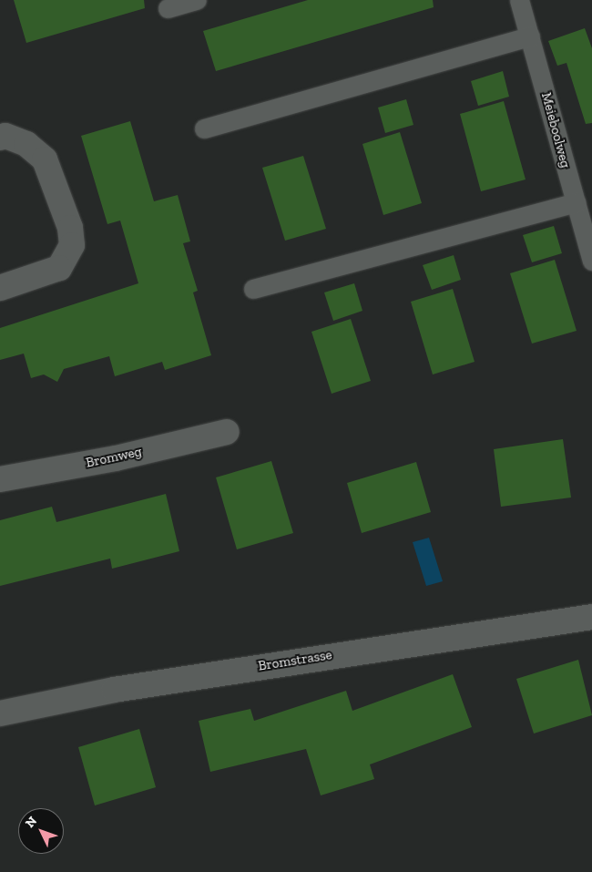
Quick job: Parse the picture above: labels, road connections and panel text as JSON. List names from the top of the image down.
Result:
{
  "streets": {
    "street": ["Bromweg", "Bromstrasse"],
    "lane": ["Meieboolweg"]
  },
  "north": "top left"
}
